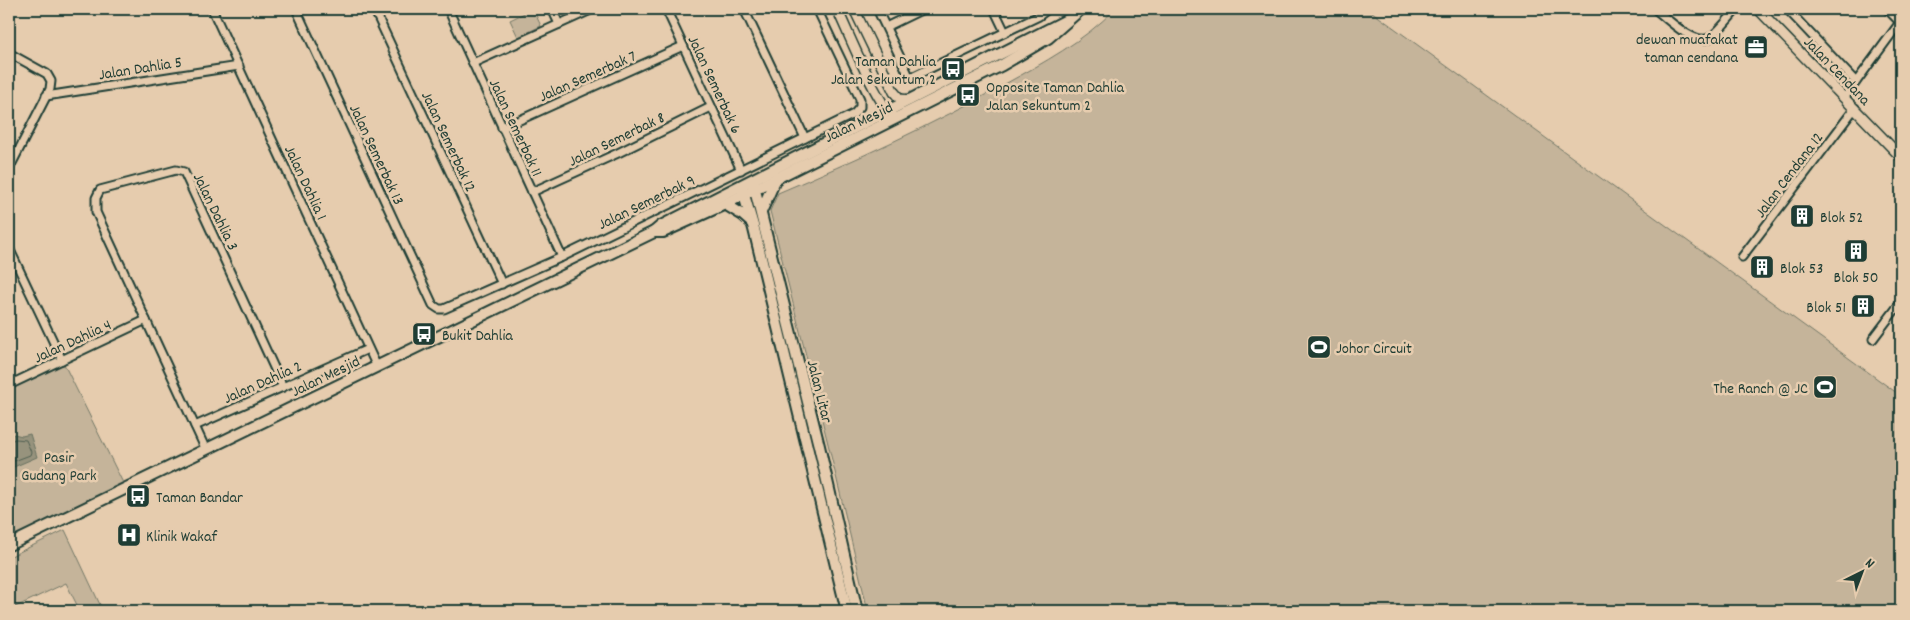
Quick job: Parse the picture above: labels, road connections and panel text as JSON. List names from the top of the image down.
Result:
{
  "streets": {
    "main road": ["Jalan Mesjid", "Jalan Litar"],
    "street": [
      "Jalan Dahlia 5",
      "Jalan Cendana",
      "Jalan Semerbak 7",
      "Jalan Semerbak 6",
      "Jalan Semerbak 11",
      "Jalan Semerbak 8",
      "Jalan Semerbak 12",
      "Jalan Semerbak 13",
      "Jalan Cendana 12",
      "Jalan Dahlia 1",
      "Jalan Semerbak 9",
      "Jalan Dahlia 3",
      "Jalan Dahlia 4",
      "Jalan Dahlia 2"
    ]
  },
  "crossings": [
    ["Jalan Dahlia 5", "Jalan Dahlia 1"],
    ["Jalan Cendana", "Jalan Cendana 12"],
    ["Jalan Semerbak 7", "Jalan Semerbak 6"],
    ["Jalan Semerbak 7", "Jalan Semerbak 11"],
    ["Jalan Semerbak 6", "Jalan Semerbak 8"],
    ["Jalan Semerbak 6", "Jalan Semerbak 9"],
    ["Jalan Mesjid", "Jalan Dahlia 1"],
    ["Jalan Mesjid", "Jalan Litar"],
    ["Jalan Semerbak 11", "Jalan Semerbak 8"],
    ["Jalan Semerbak 11", "Jalan Semerbak 9"],
    ["Jalan Semerbak 12", "Jalan Semerbak 9"],
    ["Jalan Semerbak 13", "Jalan Semerbak 9"],
    ["Jalan Dahlia 1", "Jalan Dahlia 2"],
    ["Jalan Dahlia 3", "Jalan Dahlia 4"],
    ["Jalan Dahlia 3", "Jalan Dahlia 2"]
  ],
  "parks": ["Pasir Gudang Park"],
  "places": {
    "office": ["dewan muafakat taman cendana"],
    "bus stop": [
      "Taman Dahlia Jalan Sekuntum 2",
      "Opposite Taman Dahlia Jalan Sekuntum 2",
      "Bukit Dahlia",
      "Taman Bandar"
    ],
    "building": [
      "Blok 52",
      "Blok 50",
      "Blok 53",
      "Blok 51"
    ],
    "sports": ["Johor Circuit", "The Ranch @ JC"],
    "hospital": ["Klinik Wakaf"]
  },
  "north": "top right"
}
